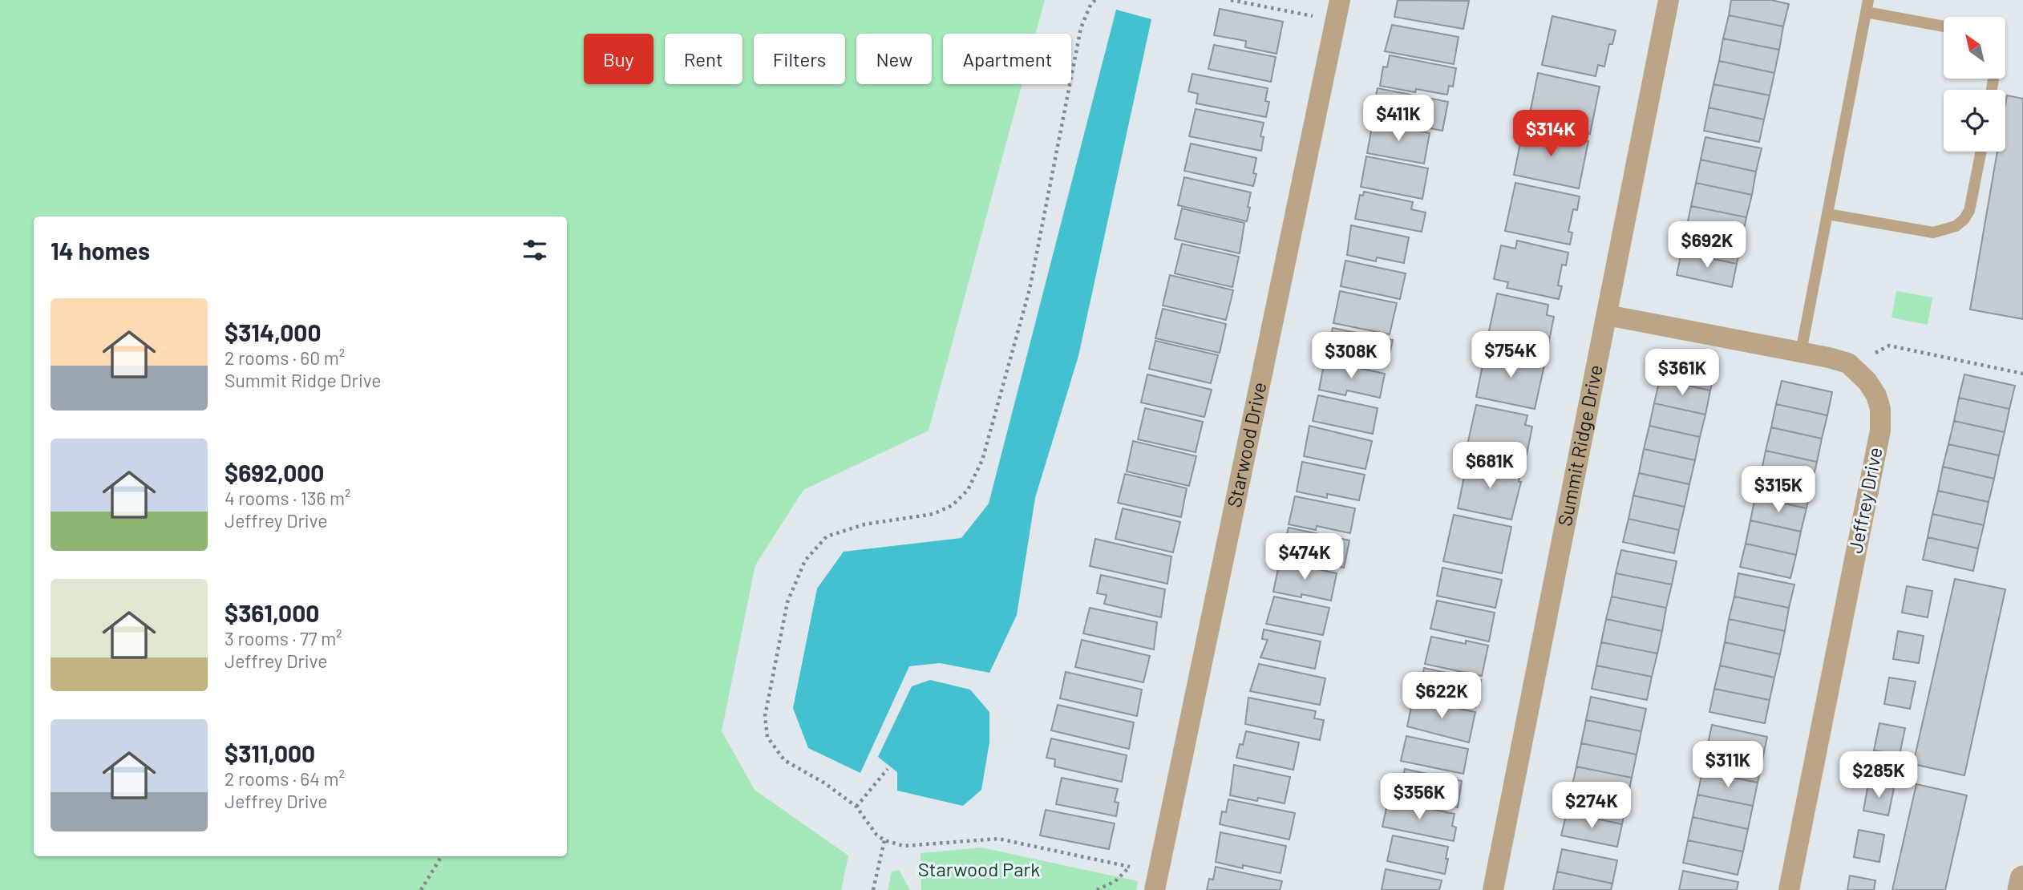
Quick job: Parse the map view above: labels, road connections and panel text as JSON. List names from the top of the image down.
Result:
{
  "streets": {
    "street": ["Starwood Drive", "Summit Ridge Drive", "Jeffrey Drive"]
  },
  "crossings": [
    ["Summit Ridge Drive", "Jeffrey Drive"]
  ],
  "parks": ["Starwood Park"],
  "north": "top left",
  "page": {
    "chip": [
      "Buy",
      "Rent",
      "Filters",
      "New",
      "Apartment"
    ],
    "price": [
      "$411K",
      "$314K",
      "$692K",
      "$754K",
      "$308K",
      "$361K",
      "$681K",
      "$315K",
      "$474K",
      "$622K",
      "$311K",
      "$285K",
      "$356K",
      "$274K"
    ],
    "heading": "14 homes",
    "list": [
      {
        "name": "$314,000",
        "note": "2 rooms · 60 m² · Summit Ridge Drive"
      },
      {
        "name": "$692,000",
        "note": "4 rooms · 136 m² · Jeffrey Drive"
      },
      {
        "name": "$361,000",
        "note": "3 rooms · 77 m² · Jeffrey Drive"
      },
      {
        "name": "$311,000",
        "note": "2 rooms · 64 m² · Jeffrey Drive"
      }
    ]
  }
}
